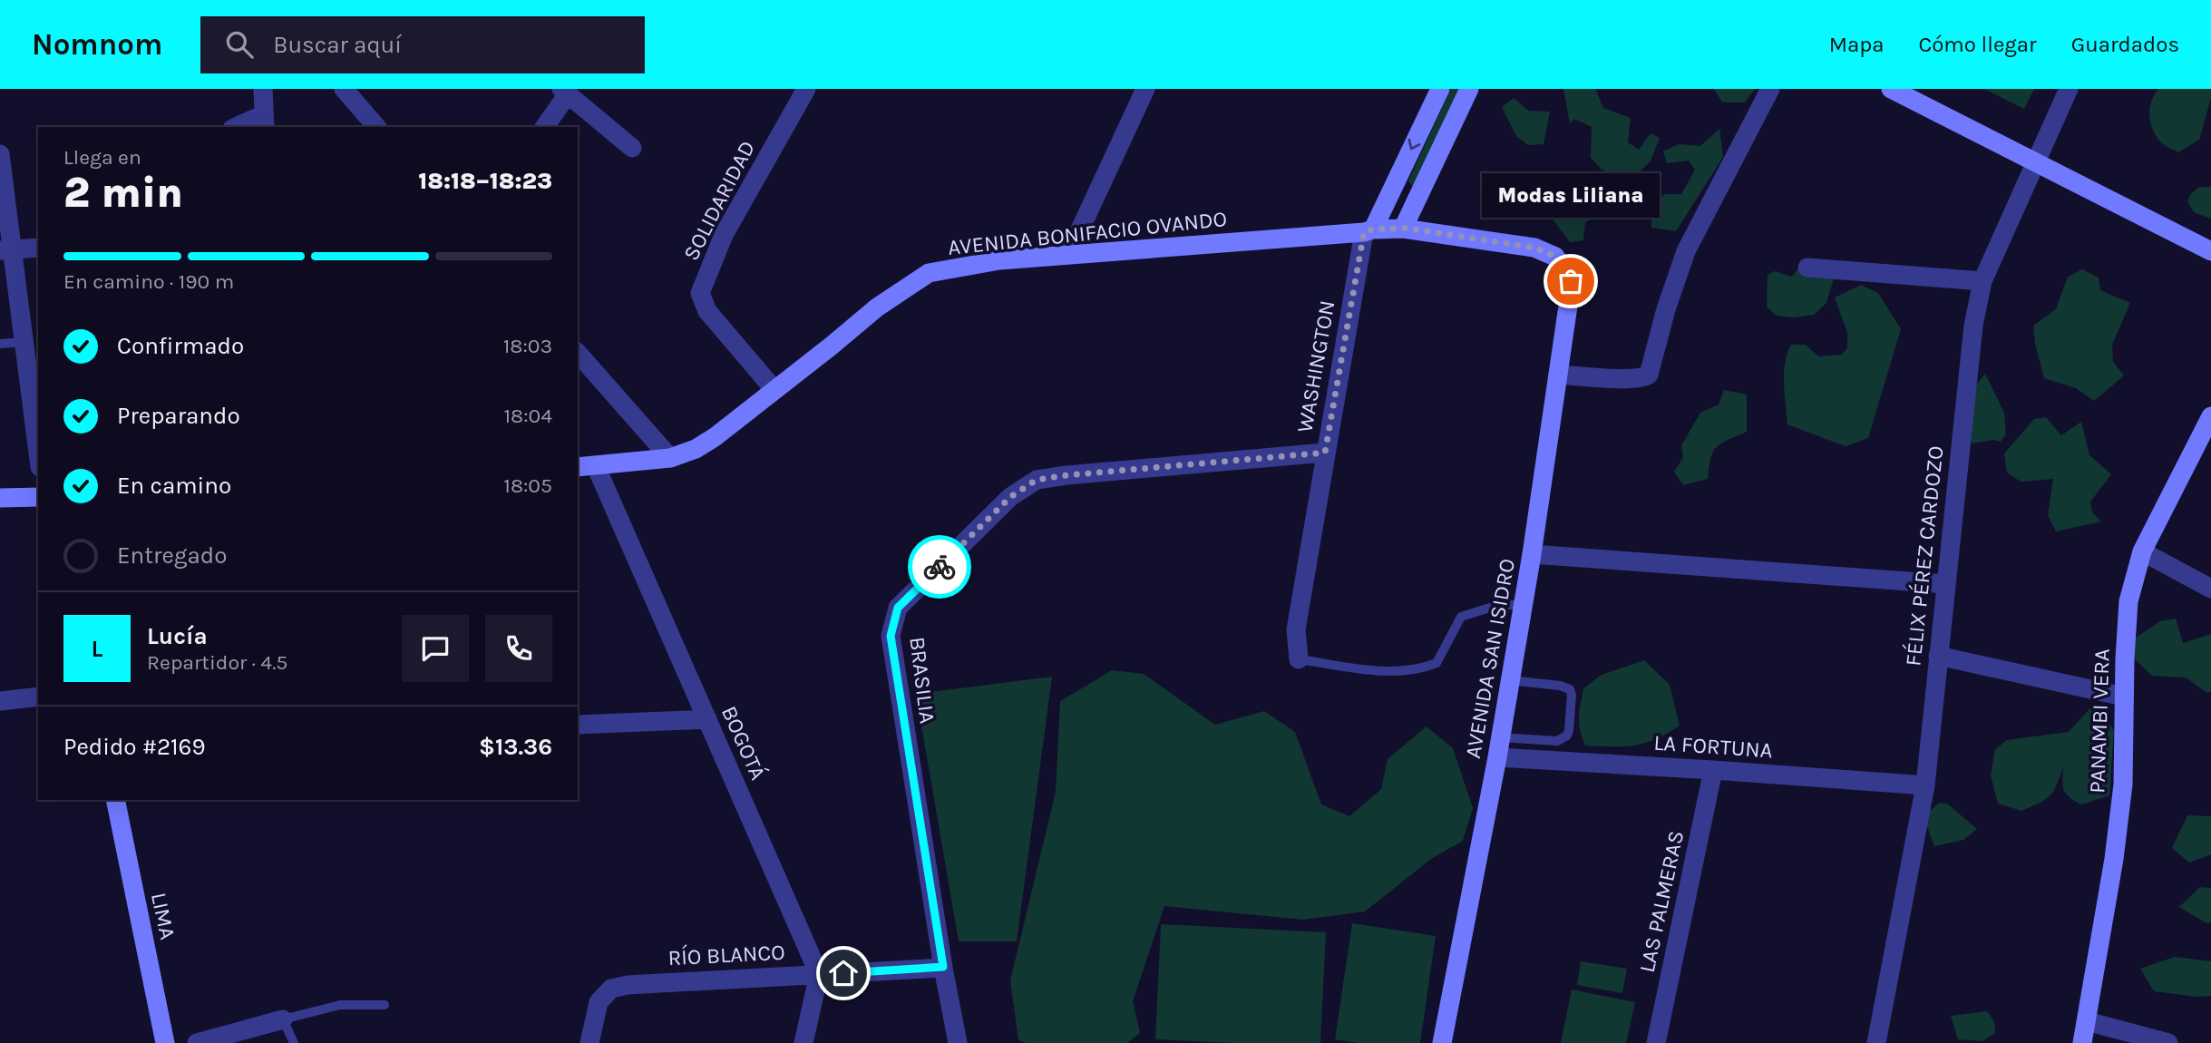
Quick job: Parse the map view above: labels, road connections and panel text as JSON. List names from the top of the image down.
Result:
{
  "streets": {
    "main road": [
      "AVENIDA BONIFACIO OVANDO",
      "AVENIDA SAN ISIDRO",
      "PANAMBI VERA",
      "LIMA"
    ],
    "street": [
      "SOLIDARIDAD",
      "WASHINGTON",
      "FÉLIX PÉREZ CARDOZO",
      "BRASILIA",
      "BOGOTÁ",
      "LA FORTUNA",
      "LAS PALMERAS",
      "RÍO BLANCO"
    ]
  },
  "crossings": [
    ["SOLIDARIDAD", "AVENIDA BONIFACIO OVANDO"],
    ["AVENIDA BONIFACIO OVANDO", "WASHINGTON"],
    ["AVENIDA BONIFACIO OVANDO", "AVENIDA SAN ISIDRO"],
    ["AVENIDA BONIFACIO OVANDO", "BOGOTÁ"],
    ["WASHINGTON", "BRASILIA"],
    ["FÉLIX PÉREZ CARDOZO", "LA FORTUNA"],
    ["AVENIDA SAN ISIDRO", "LA FORTUNA"],
    ["BRASILIA", "RÍO BLANCO"],
    ["BOGOTÁ", "RÍO BLANCO"],
    ["LA FORTUNA", "LAS PALMERAS"]
  ],
  "places": ["Modas Liliana"],
  "page": {
    "header": "Nomnom",
    "search": "Buscar aquí",
    "nav": ["Mapa", "Cómo llegar", "Guardados"],
    "heading": ["2 min", "Llega en", "18:18–18:23"],
    "panel": [
      "Lucía",
      "Repartidor · 4.5",
      "Pedido #2169",
      "$13.36"
    ],
    "bubble": "Modas Liliana",
    "bar": "En camino · 190 m",
    "list": [
      ["Confirmado", "18:03"],
      ["Preparando", "18:04"],
      ["En camino", "18:05"],
      "Entregado"
    ],
    "round": "L"
  }
}
